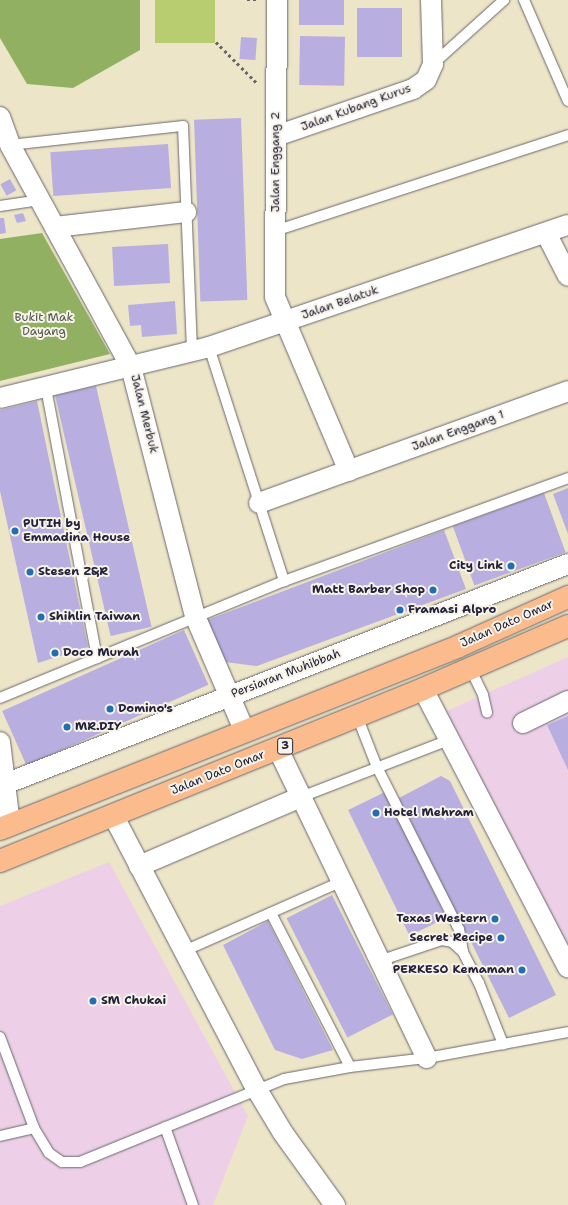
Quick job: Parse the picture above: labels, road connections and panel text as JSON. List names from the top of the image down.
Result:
{
  "streets": {
    "highway": ["Jalan Dato Omar", "3"],
    "street": [
      "Jalan Kubang Kurus",
      "Jalan Enggang 2",
      "Jalan Belatuk",
      "Jalan Merbuk",
      "Jalan Enggang 1",
      "Persiaran Muhibbah"
    ]
  },
  "crossings": [
    ["Jalan Kubang Kurus", "Jalan Enggang 2"],
    ["Jalan Enggang 2", "Jalan Belatuk"],
    ["Jalan Belatuk", "Jalan Merbuk"],
    ["Jalan Merbuk", "Jalan Dato Omar"],
    ["Jalan Merbuk", "Persiaran Muhibbah"]
  ],
  "parks": ["Bukit Mak Dayang"],
  "places": [
    "PUTIH by Emmadina House",
    "City Link",
    "Stesen Z&R",
    "Matt Barber Shop",
    "Framasi Alpro",
    "Shihlin Taiwan",
    "Doco Murah",
    "Domino's",
    "MR.DIY",
    "Hotel Mehram",
    "Texas Western",
    "Secret Recipe",
    "PERKESO Kemaman",
    "SM Chukai"
  ]
}
